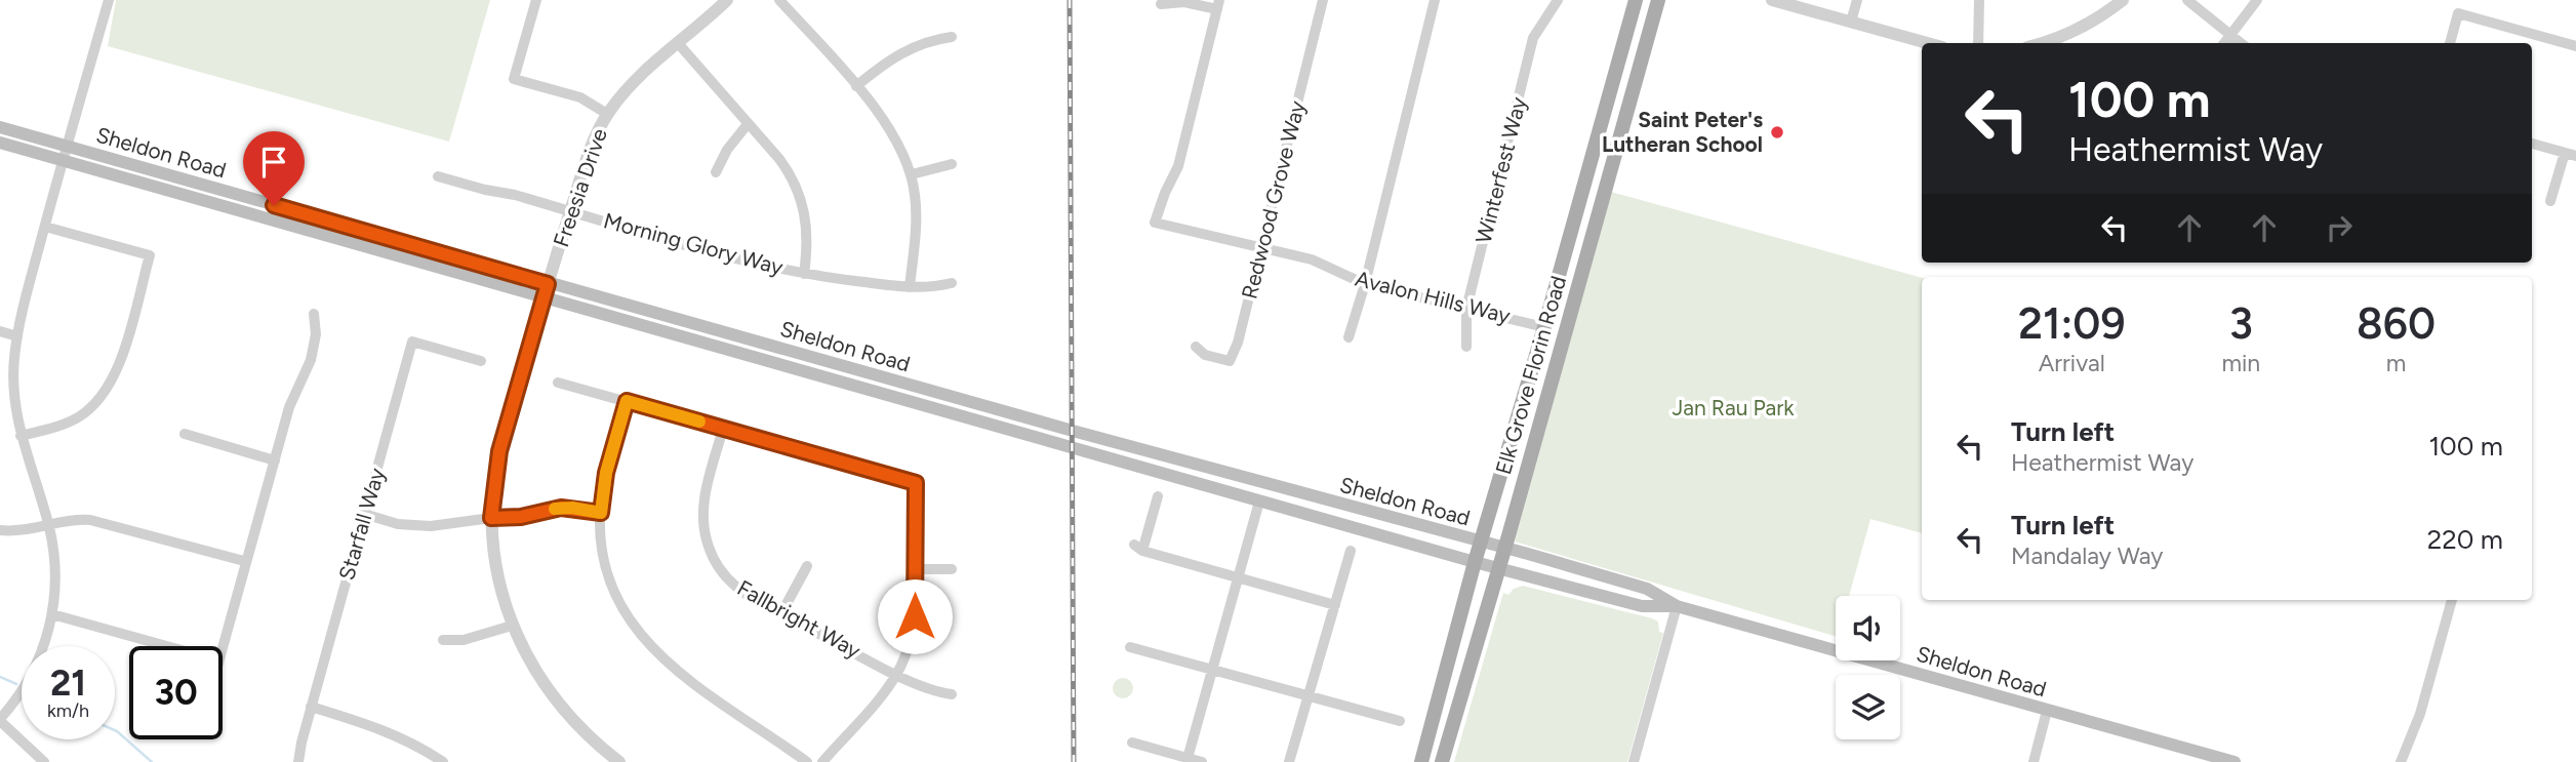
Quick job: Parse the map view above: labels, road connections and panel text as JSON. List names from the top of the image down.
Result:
{
  "streets": {
    "main road": ["Sheldon Road", "Elk Grove Florin Road"],
    "street": [
      "Winterfest Way",
      "Freesia Drive",
      "Redwood Grove Way",
      "Morning Glory Way",
      "Avalon Hills Way",
      "Starfall Way",
      "Fallbright Way"
    ]
  },
  "crossings": [
    ["Sheldon Road", "Freesia Drive"],
    ["Sheldon Road", "Elk Grove Florin Road"],
    ["Winterfest Way", "Avalon Hills Way"],
    ["Freesia Drive", "Morning Glory Way"],
    ["Redwood Grove Way", "Avalon Hills Way"],
    ["Avalon Hills Way", "Elk Grove Florin Road"]
  ],
  "parks": ["Jan Rau Park"],
  "places": ["Saint Peter's Lutheran School"],
  "page": {
    "turn": ["100 m", "Heathermist Way"],
    "eta": [
      "21:09",
      "Arrival",
      "3",
      "min",
      "860",
      "m"
    ],
    "list": [
      {
        "name": "Turn left",
        "note": "Heathermist Way",
        "value": "100 m"
      },
      {
        "name": "Turn left",
        "note": "Mandalay Way",
        "value": "220 m"
      }
    ],
    "speed": "21 km/h",
    "limit": "30"
  }
}
